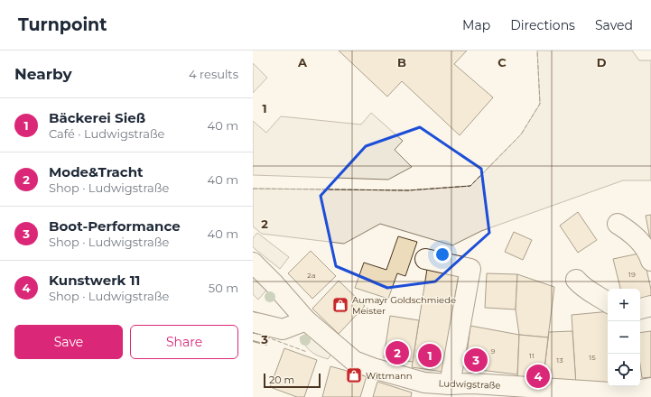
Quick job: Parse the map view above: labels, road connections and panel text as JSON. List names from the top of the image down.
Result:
{
  "streets": {
    "street": ["Ludwigstraße"]
  },
  "places": {
    "shop": ["Aumayr Goldschmiede Meister", "Wittmann"]
  },
  "house_numbers": [
    "19",
    "2a",
    "9",
    "11",
    "15",
    "13"
  ],
  "scale_bar": "20 m",
  "page": {
    "header": "Turnpoint",
    "nav": ["Map", "Directions", "Saved"],
    "heading": ["Nearby", "4 results"],
    "list": [
      {
        "mark": "1",
        "name": "Bäckerei Sieß",
        "note": "Café · Ludwigstraße",
        "value": "40 m"
      },
      {
        "mark": "2",
        "name": "Mode&Tracht",
        "note": "Shop · Ludwigstraße",
        "value": "40 m"
      },
      {
        "mark": "3",
        "name": "Boot-Performance",
        "note": "Shop · Ludwigstraße",
        "value": "40 m"
      },
      {
        "mark": "4",
        "name": "Kunstwerk 11",
        "note": "Shop · Ludwigstraße",
        "value": "50 m"
      }
    ],
    "map_buttons": ["+", "−"],
    "buttons": ["Save", "Share"],
    "pins": [
      "2",
      "1",
      "3",
      "4"
    ],
    "scale": "20 m"
  },
  "grid": {
    "columns": [
      "A",
      "B",
      "C",
      "D"
    ],
    "rows": ["1", "2", "3"]
  }
}
